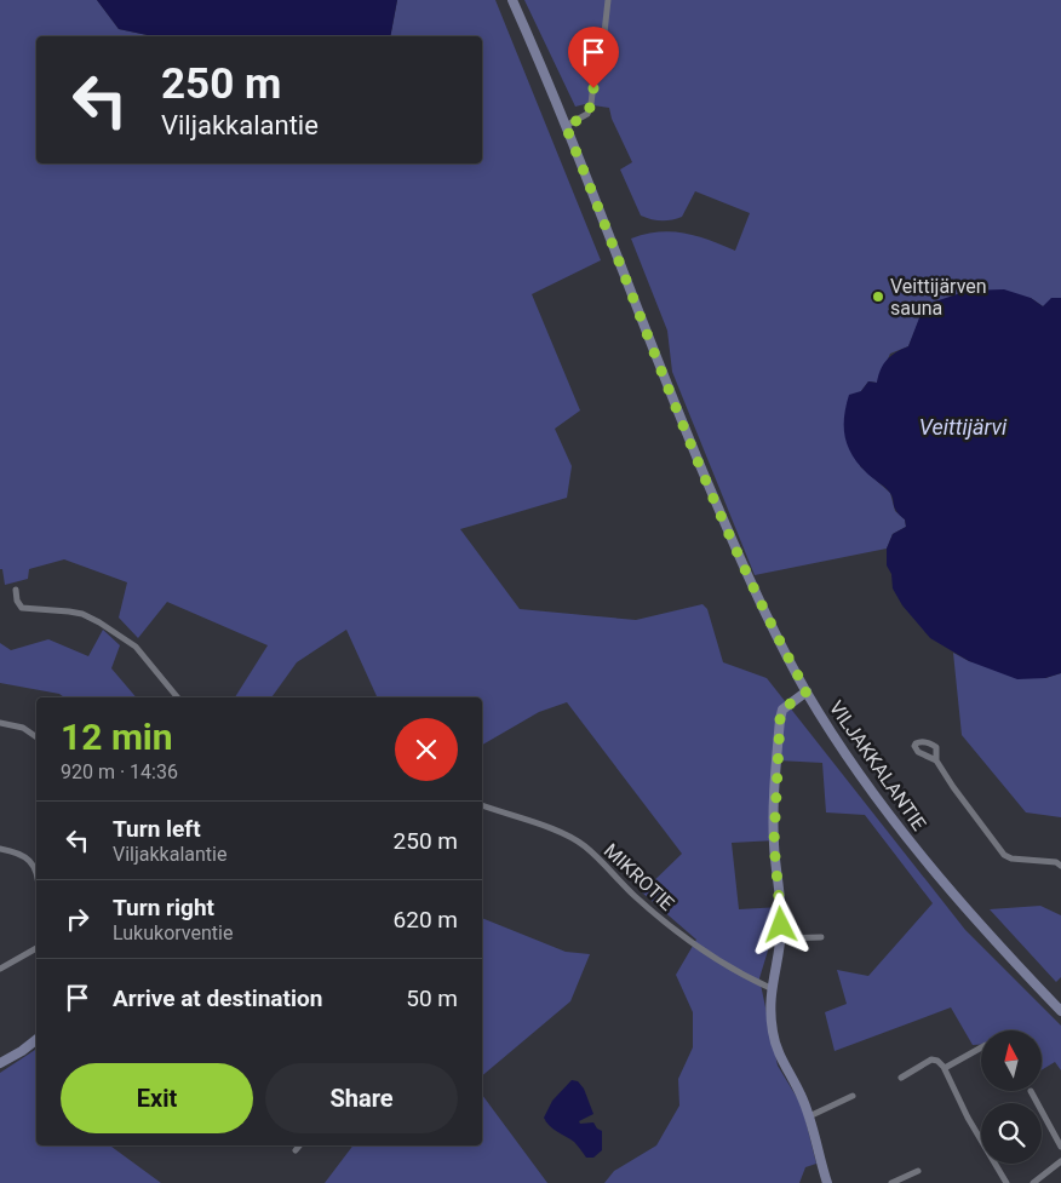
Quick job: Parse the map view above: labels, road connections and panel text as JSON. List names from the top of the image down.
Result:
{
  "streets": {
    "street": ["VILJAKKALANTIE", "MIKROTIE"]
  },
  "water": ["Veittijärvi"],
  "places": ["Veittijärven sauna"],
  "north": "top",
  "page": {
    "turn": ["250 m", "Viljakkalantie"],
    "heading": ["12 min", "920 m · 14:36"],
    "list": [
      {
        "name": "Turn left",
        "note": "Viljakkalantie",
        "value": "250 m"
      },
      {
        "name": "Turn right",
        "note": "Lukukorventie",
        "value": "620 m"
      },
      {
        "name": "Arrive at destination",
        "value": "50 m"
      }
    ],
    "buttons": ["Exit", "Share"]
  }
}
